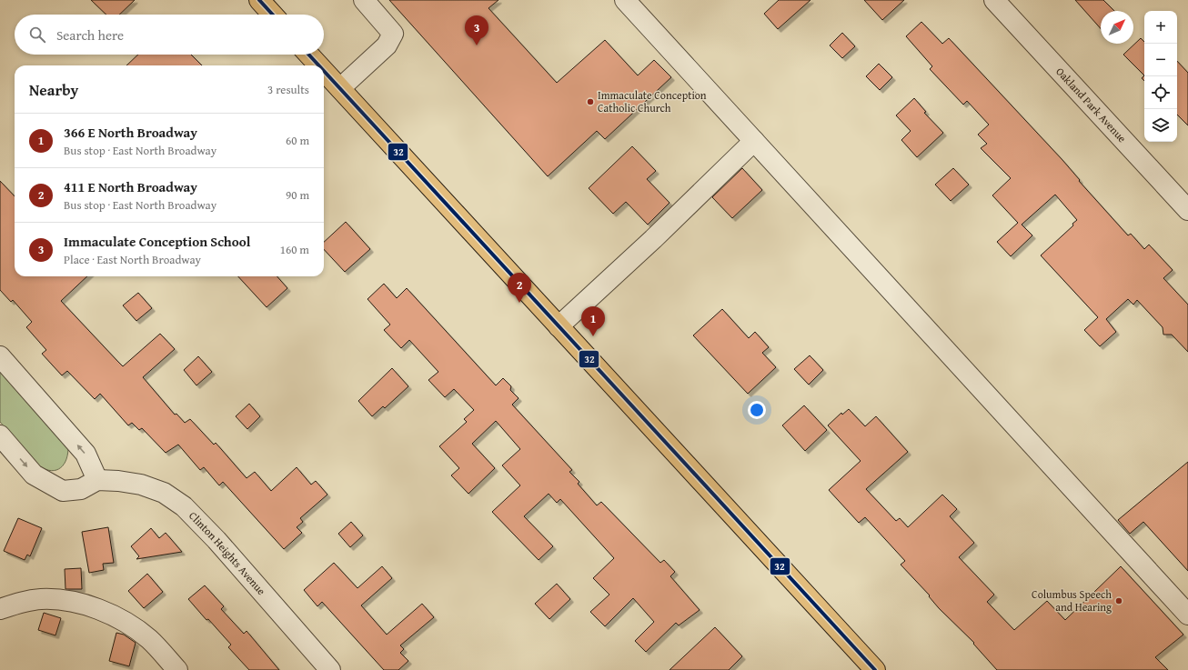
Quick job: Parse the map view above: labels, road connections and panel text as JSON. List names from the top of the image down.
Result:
{
  "streets": {
    "street": ["Oakland Park Avenue", "Clinton Heights Avenue"]
  },
  "places": ["Immaculate Conception Catholic Church", "Columbus Speech and Hearing"],
  "lines": ["transit line 32"],
  "north": "top right",
  "page": {
    "map_buttons": ["+", "−"],
    "search": "Search here",
    "pins": ["3", "2", "1"],
    "heading": ["Nearby", "3 results"],
    "list": [
      {
        "mark": "1",
        "name": "366 E North Broadway",
        "note": "Bus stop · East North Broadway",
        "value": "60 m"
      },
      {
        "mark": "2",
        "name": "411 E North Broadway",
        "note": "Bus stop · East North Broadway",
        "value": "90 m"
      },
      {
        "mark": "3",
        "name": "Immaculate Conception School",
        "note": "Place · East North Broadway",
        "value": "160 m"
      }
    ]
  }
}
